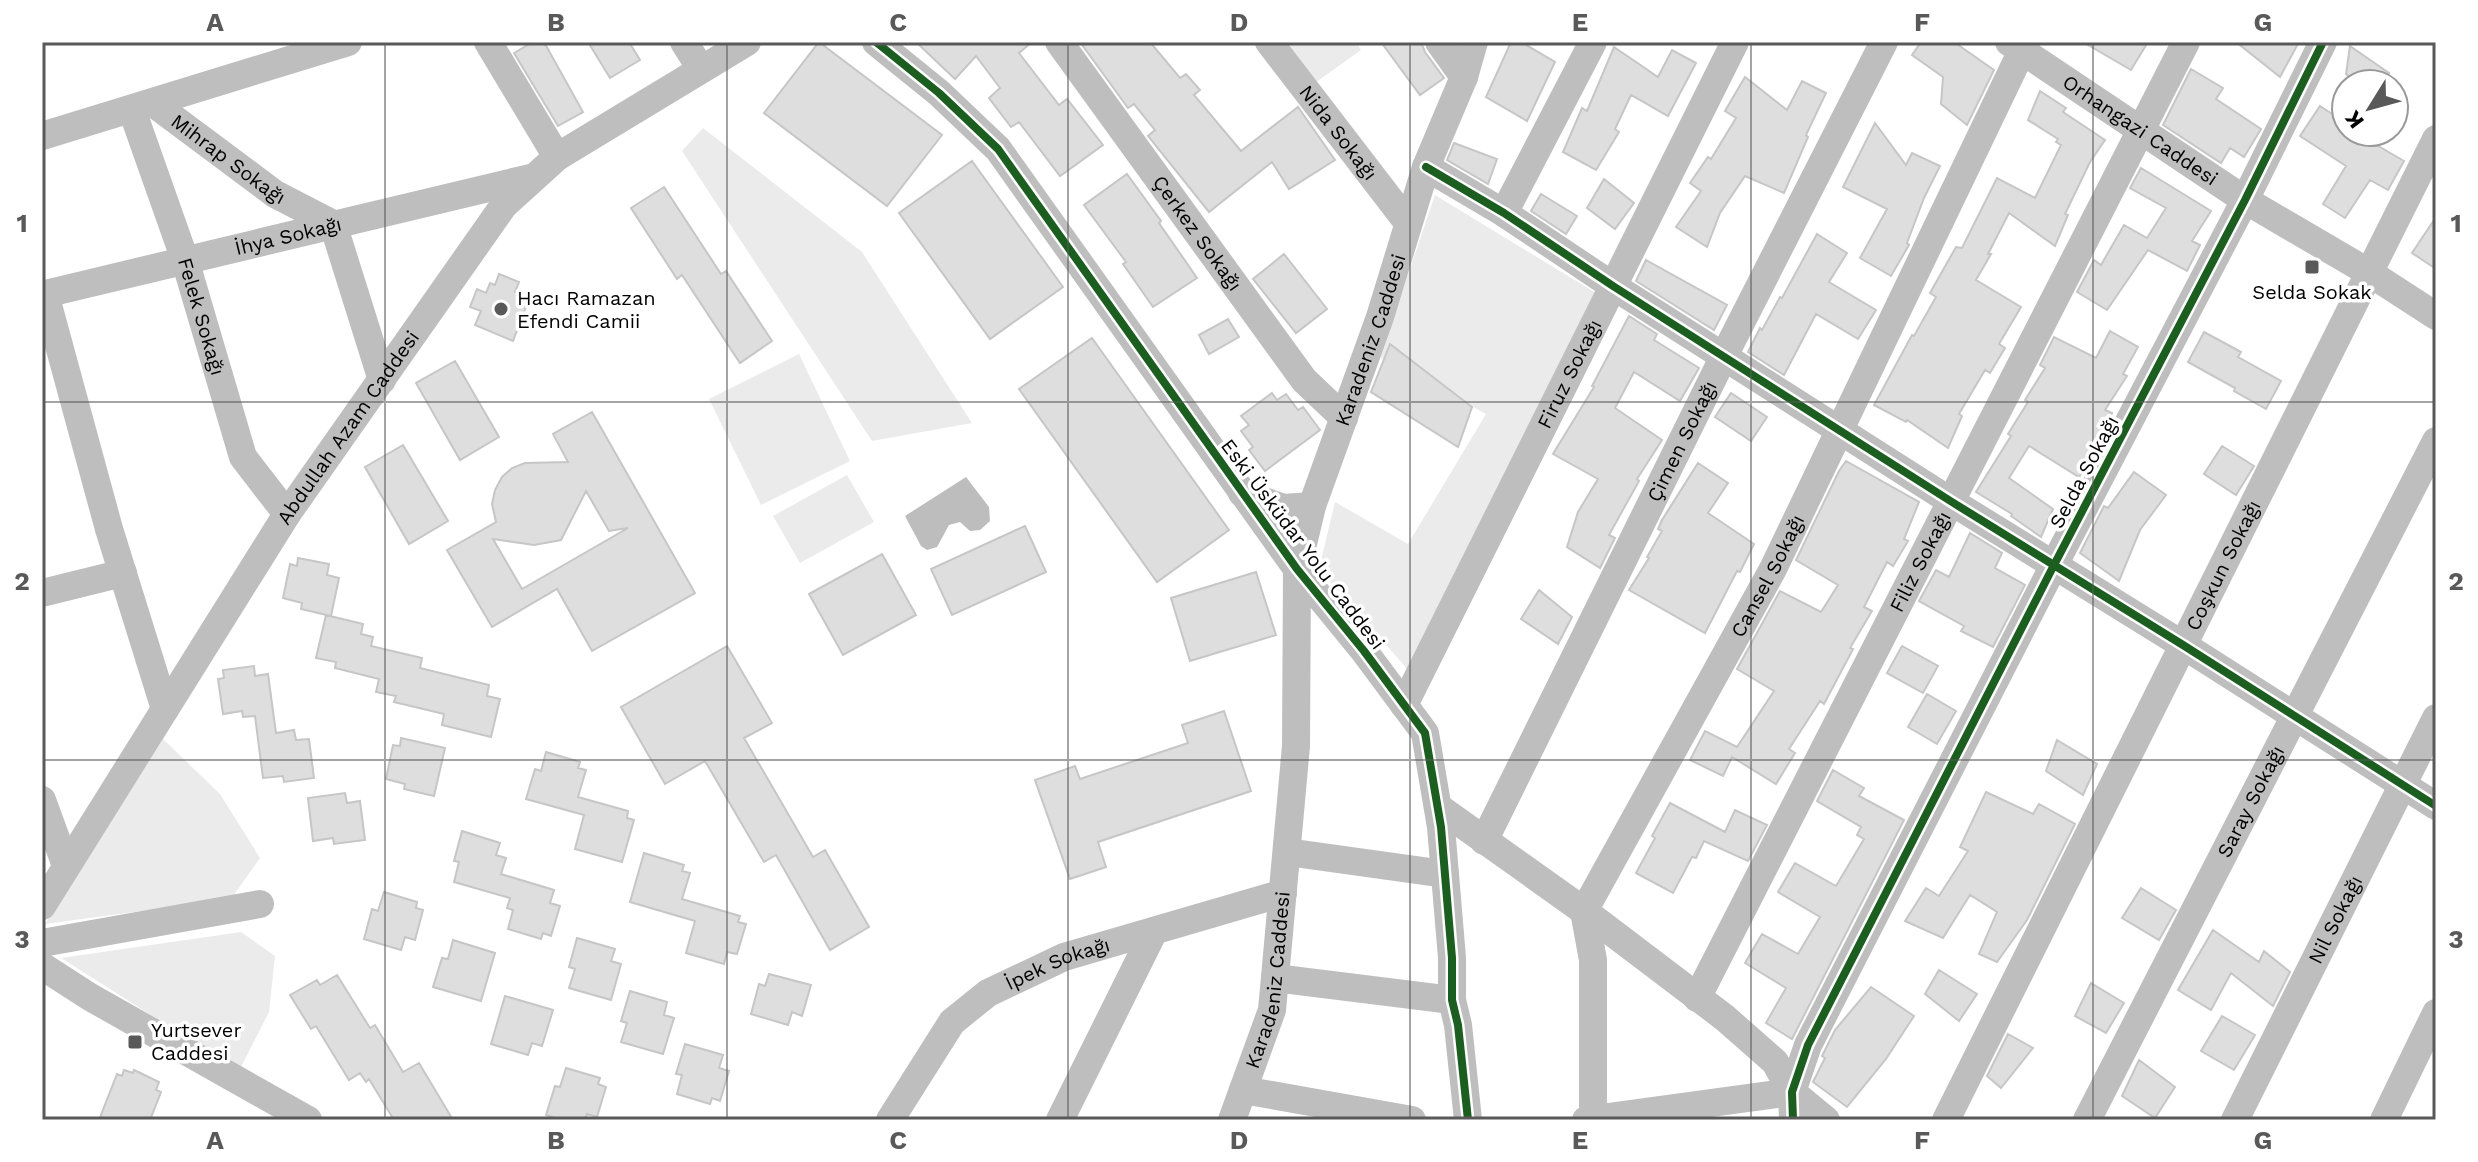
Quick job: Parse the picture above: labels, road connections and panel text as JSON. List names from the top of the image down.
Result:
{
  "streets": {
    "street": [
      "Orhangazi Caddesi",
      "Nida Sokağı",
      "Mihrap Sokağı",
      "Çerkez Sokağı",
      "İhya Sokağı",
      "Felek Sokağı",
      "Karadeniz Caddesi",
      "Firuz Sokağı",
      "Abdullah Azam Caddesi",
      "Çimen Sokağı",
      "Selda Sokağı",
      "Eski Üsküdar Yolu Caddesi",
      "Filiz Sokağı",
      "Coşkun Sokağı",
      "Cansel Sokağı",
      "Saray Sokağı",
      "Nil Sokağı",
      "İpek Sokağı"
    ]
  },
  "crossings": [
    ["Orhangazi Caddesi", "Selda Sokağı"],
    ["Orhangazi Caddesi", "Filiz Sokağı"],
    ["Orhangazi Caddesi", "Coşkun Sokağı"],
    ["Orhangazi Caddesi", "Cansel Sokağı"],
    ["Nida Sokağı", "Karadeniz Caddesi"],
    ["Mihrap Sokağı", "İhya Sokağı"],
    ["Mihrap Sokağı", "Felek Sokağı"],
    ["Çerkez Sokağı", "Karadeniz Caddesi"],
    ["İhya Sokağı", "Felek Sokağı"],
    ["İhya Sokağı", "Abdullah Azam Caddesi"],
    ["Felek Sokağı", "Abdullah Azam Caddesi"],
    ["Karadeniz Caddesi", "Eski Üsküdar Yolu Caddesi"],
    ["Karadeniz Caddesi", "İpek Sokağı"],
    ["Firuz Sokağı", "Eski Üsküdar Yolu Caddesi"]
  ],
  "places": {
    "transit": ["Selda Sokak", "Yurtsever Caddesi"],
    "other": ["Hacı Ramazan Efendi Camii"]
  },
  "north": "bottom left",
  "grid": {
    "columns": [
      "A",
      "B",
      "C",
      "D",
      "E",
      "F",
      "G"
    ],
    "rows": ["1", "2", "3"]
  }
}
